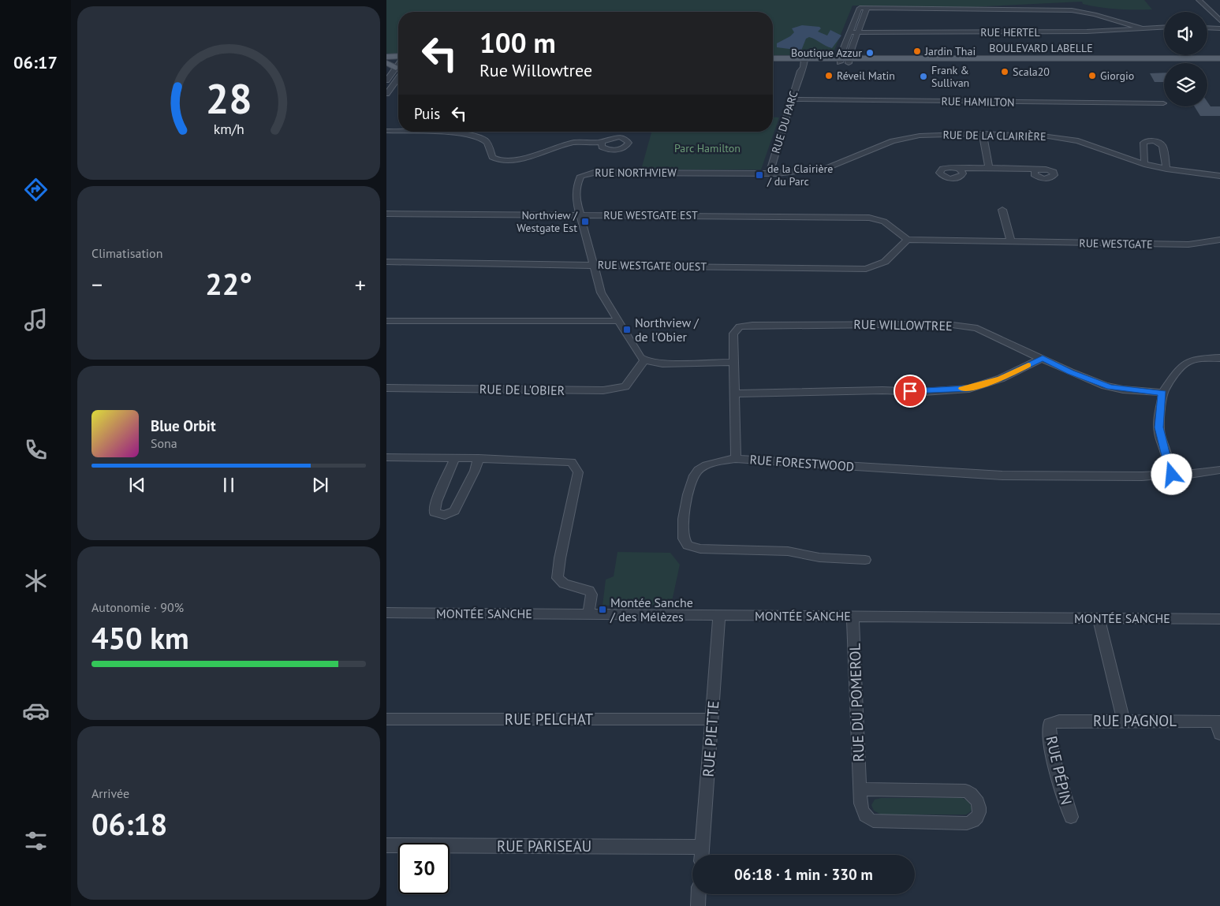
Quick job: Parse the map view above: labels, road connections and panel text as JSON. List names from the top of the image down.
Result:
{
  "streets": {
    "main road": ["BOULEVARD LABELLE"],
    "street": [
      "RUE HERTEL",
      "RUE HAMILTON",
      "RUE DU PARC",
      "RUE DE LA CLAIRIÈRE",
      "RUE NORTHVIEW",
      "RUE WESTGATE EST",
      "RUE WESTGATE",
      "RUE WESTGATE OUEST",
      "RUE WILLOWTREE",
      "RUE DE L'OBIER",
      "RUE FORESTWOOD",
      "MONTÉE SANCHE",
      "RUE DU POMEROL",
      "RUE PELCHAT",
      "RUE PAGNOL",
      "RUE PIETTE",
      "RUE PÉPIN",
      "RUE PARISEAU"
    ]
  },
  "crossings": [
    ["BOULEVARD LABELLE", "RUE DU PARC"],
    ["RUE HAMILTON", "RUE DU PARC"],
    ["RUE DU PARC", "RUE DE LA CLAIRIÈRE"],
    ["RUE DU PARC", "RUE NORTHVIEW"],
    ["RUE DE LA CLAIRIÈRE", "RUE NORTHVIEW"],
    ["RUE NORTHVIEW", "RUE WESTGATE EST"],
    ["RUE NORTHVIEW", "RUE WESTGATE OUEST"],
    ["RUE NORTHVIEW", "RUE DE L'OBIER"],
    ["RUE WESTGATE EST", "RUE WESTGATE"],
    ["RUE WESTGATE EST", "RUE WESTGATE OUEST"],
    ["RUE WESTGATE", "RUE WESTGATE OUEST"],
    ["RUE WILLOWTREE", "RUE FORESTWOOD"],
    ["MONTÉE SANCHE", "RUE DU POMEROL"],
    ["MONTÉE SANCHE", "RUE PIETTE"],
    ["RUE PELCHAT", "RUE PIETTE"],
    ["RUE PAGNOL", "RUE PÉPIN"],
    ["RUE PIETTE", "RUE PARISEAU"]
  ],
  "parks": ["Parc Hamilton"],
  "places": {
    "other": [
      "Jardin Thai",
      "Boutique Azzur",
      "Scala20",
      "Réveil Matin",
      "Giorgio",
      "Frank & Sullivan"
    ],
    "transit": [
      "de la Clairière / du Parc",
      "Northview / Westgate Est",
      "Northview / de l'Obier",
      "Montée Sanche / des Mélèzes"
    ]
  },
  "page": {
    "tabs": "06:17",
    "turn": ["100 m", "Rue Willowtree"],
    "then": "Puis",
    "tile": [
      "Climatisation",
      ["Autonomie · 90%", "450 km"],
      ["Arrivée", "06:18"]
    ],
    "heat": ["−", "22°", "+"],
    "song": ["Blue Orbit", "Sona"],
    "limit": "30",
    "trip": "06:18 · 1 min · 330 m",
    "gauge": ["28", "km/h"]
  }
}
